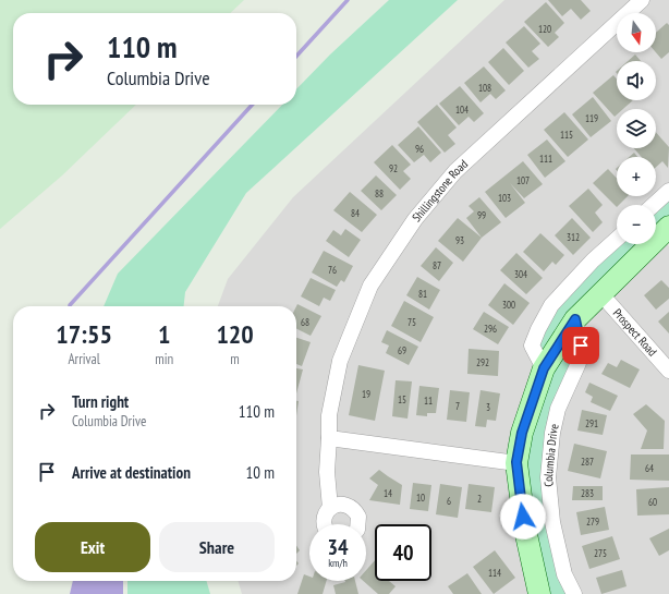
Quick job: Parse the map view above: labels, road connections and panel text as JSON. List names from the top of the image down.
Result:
{
  "streets": {
    "street": ["Shillingstone Road", "Prospect Road", "Columbia Drive"]
  },
  "house_numbers": [
    "120",
    "108",
    "104",
    "119",
    "115",
    "96",
    "111",
    "92",
    "107",
    "88",
    "103",
    "84",
    "99",
    "312",
    "93",
    "87",
    "76",
    "304",
    "81",
    "300",
    "68",
    "75",
    "296",
    "69",
    "292",
    "19",
    "15",
    "11",
    "7",
    "3",
    "291",
    "287",
    "64",
    "14",
    "283",
    "10",
    "2",
    "6",
    "60",
    "279",
    "275",
    "114"
  ],
  "north": "bottom",
  "page": {
    "map_buttons": ["+", "−"],
    "turn": ["110 m", "Columbia Drive"],
    "eta": [
      "17:55",
      "Arrival",
      "1",
      "min",
      "120",
      "m"
    ],
    "list": [
      {
        "name": "Turn right",
        "note": "Columbia Drive",
        "value": "110 m"
      },
      {
        "name": "Arrive at destination",
        "value": "10 m"
      }
    ],
    "buttons": ["Exit", "Share"],
    "speed": "34 km/h",
    "limit": "40"
  }
}
